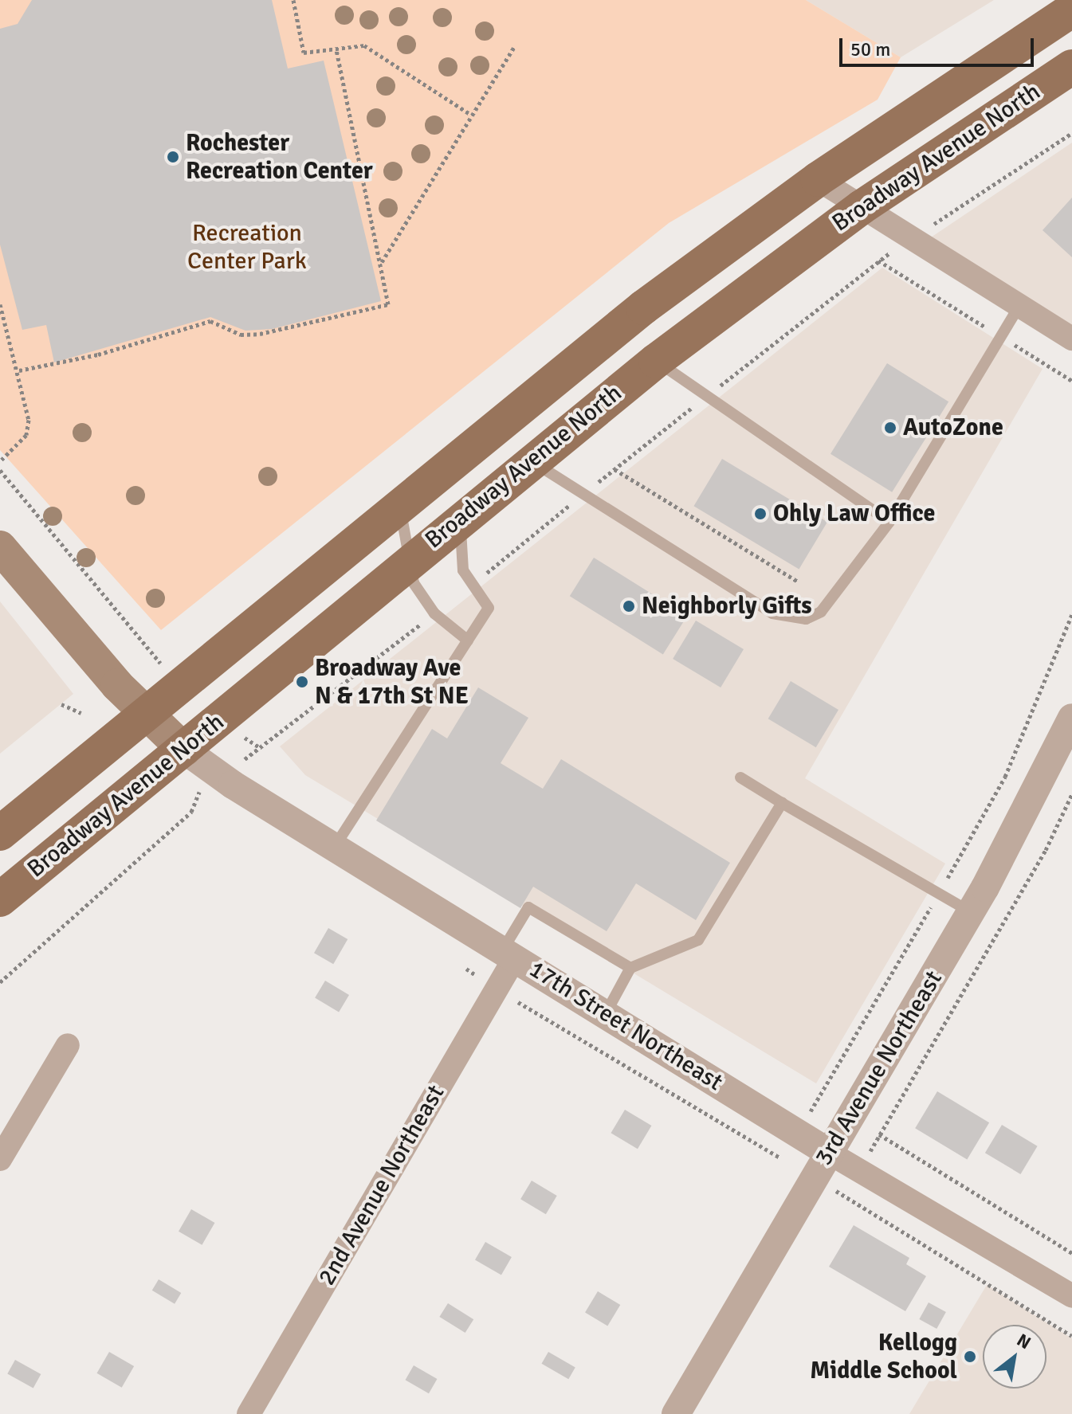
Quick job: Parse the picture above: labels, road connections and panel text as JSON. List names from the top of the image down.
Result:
{
  "streets": {
    "main road": ["Broadway Avenue North"],
    "street": ["17th Street Northeast", "3rd Avenue Northeast", "2nd Avenue Northeast"]
  },
  "crossings": [
    ["Broadway Avenue North", "17th Street Northeast"],
    ["17th Street Northeast", "3rd Avenue Northeast"],
    ["17th Street Northeast", "2nd Avenue Northeast"]
  ],
  "parks": ["Recreation Center Park"],
  "places": [
    "Rochester Recreation Center",
    "AutoZone",
    "Ohly Law Office",
    "Neighborly Gifts",
    "Broadway Ave N & 17th St NE",
    "Kellogg Middle School"
  ],
  "scale_bar": "50 m",
  "north": "top right"
}
